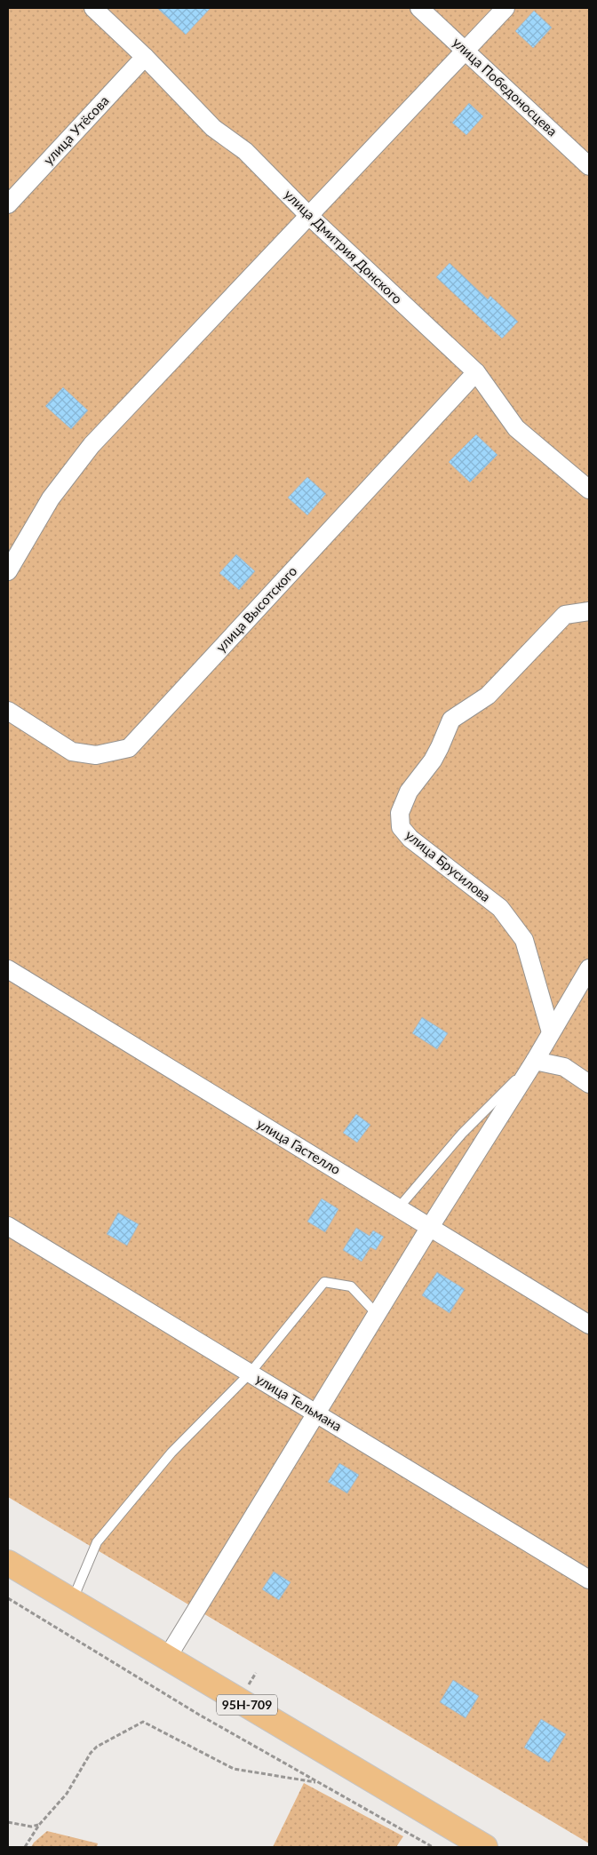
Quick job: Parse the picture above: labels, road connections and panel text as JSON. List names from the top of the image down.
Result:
{
  "streets": {
    "main road": ["95Н-709"],
    "street": [
      "улица Победоносцева",
      "улица Утёсова",
      "улица Дмитрия Донского",
      "улица Высотского",
      "улица Брусилова",
      "улица Гастелло",
      "улица Тельмана"
    ]
  },
  "crossings": [
    ["улица Утёсова", "улица Дмитрия Донского"],
    ["улица Дмитрия Донского", "улица Высотского"]
  ]
}
